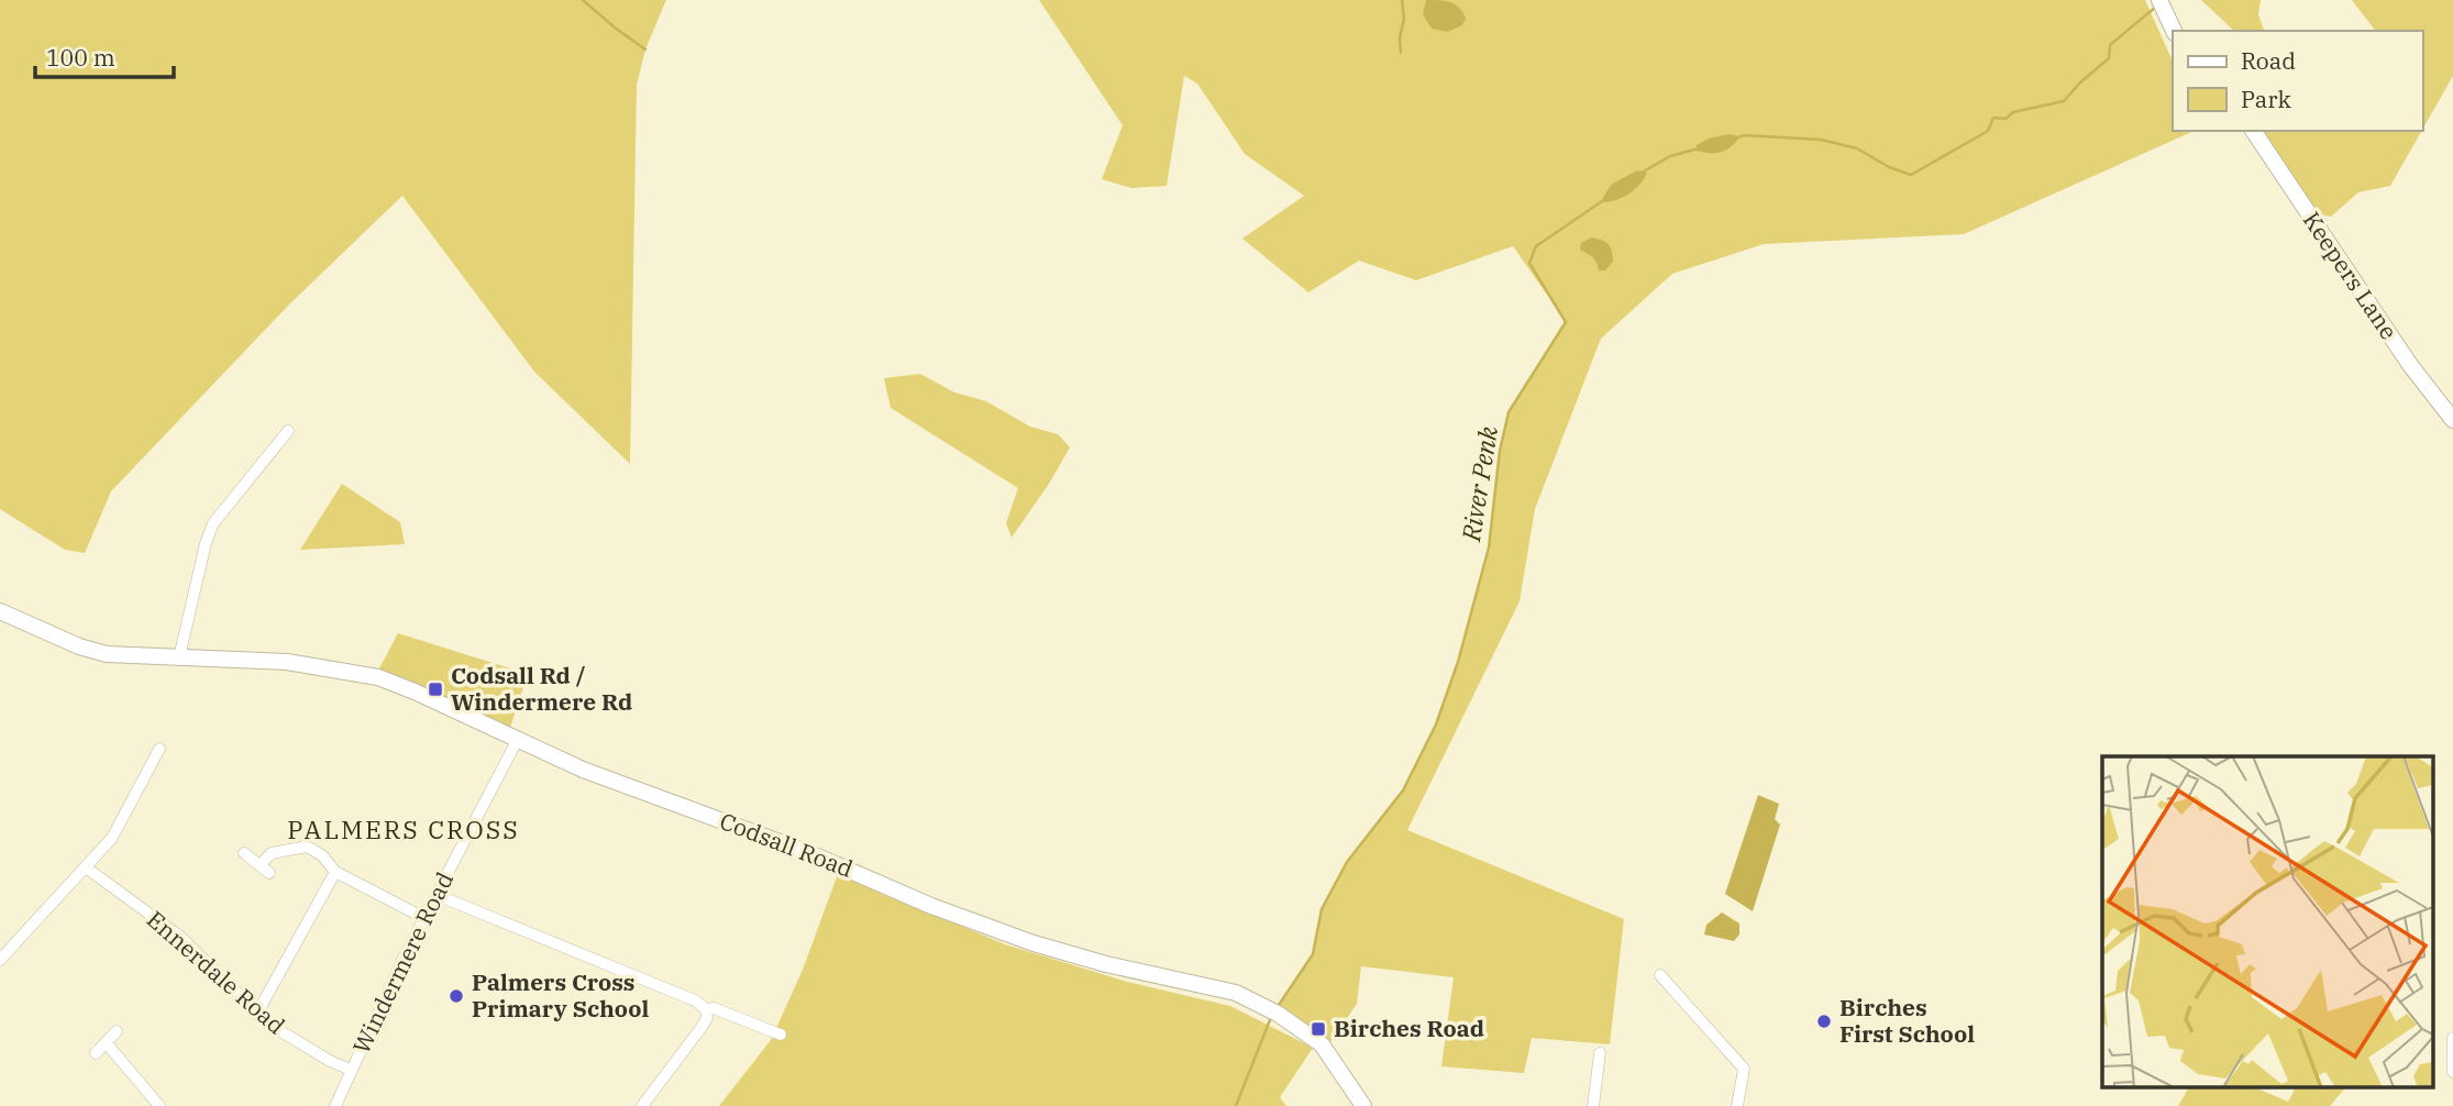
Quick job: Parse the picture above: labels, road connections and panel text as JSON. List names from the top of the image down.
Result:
{
  "streets": {
    "street": [
      "Keepers Lane",
      "Codsall Road",
      "Windermere Road",
      "Ennerdale Road"
    ]
  },
  "crossings": [
    ["Codsall Road", "Windermere Road"],
    ["Windermere Road", "Ennerdale Road"]
  ],
  "districts": ["PALMERS CROSS"],
  "water": ["River Penk"],
  "places": {
    "transit": ["Codsall Rd / Windermere Rd", "Birches Road"],
    "other": ["Palmers Cross Primary School", "Birches First School"]
  },
  "legend": ["Road", "Park"],
  "scale_bar": "100 m"
}
